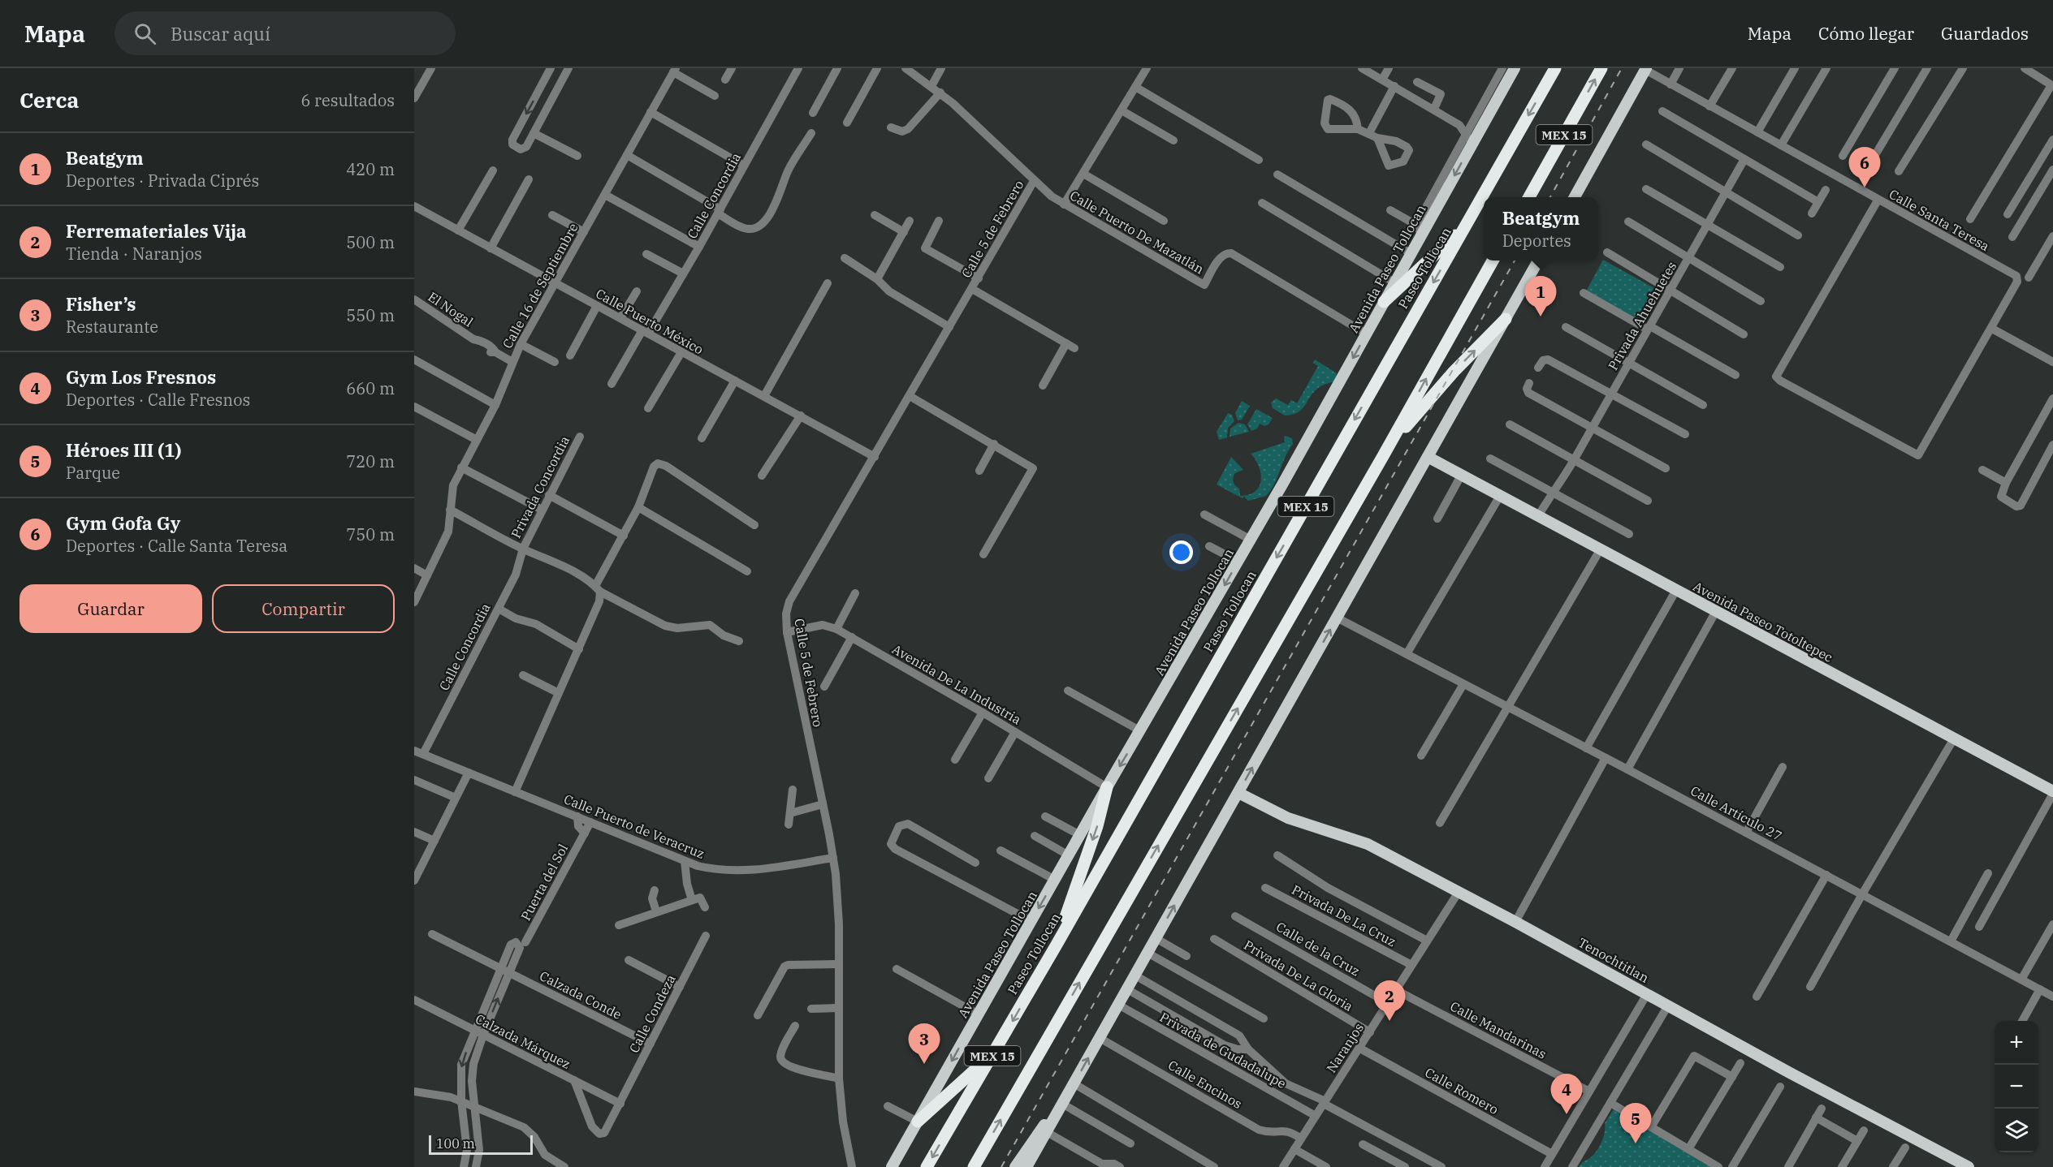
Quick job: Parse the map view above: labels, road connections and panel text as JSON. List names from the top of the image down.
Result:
{
  "streets": {
    "highway": ["MEX 15", "Paseo Tollocan"],
    "main road": ["Avenida Paseo Tollocan", "Avenida Paseo Totoltepec", "Tenochtitlan"],
    "street": [
      "Calle Concordia",
      "Calle Santa Teresa",
      "Calle 5 de Febrero",
      "Calle Puerto De Mazatlán",
      "Calle 16 de Septiembre",
      "El Nogal",
      "Privada Ahuehuetes",
      "Calle Puerto México",
      "Privada Concordia",
      "Avenida De La Industria",
      "Calle Artículo 27",
      "Calle Puerto de Veracruz",
      "Puerta del Sol",
      "Privada De La Cruz",
      "Calle de la Cruz",
      "Privada De La Gloria",
      "Calzada Conde",
      "Calle Condeza",
      "Calle Mandarinas",
      "Calzada Márquez",
      "Naranjos",
      "Privada de Gudadalupe",
      "Calle Encinos",
      "Calle Romero"
    ]
  },
  "crossings": [
    ["Calle Concordia", "Calle Puerto México"],
    ["Calle Concordia", "Privada Concordia"],
    ["Calle Concordia", "Calle Puerto de Veracruz"],
    ["Calle 5 de Febrero", "Calle Puerto De Mazatlán"],
    ["Calle 5 de Febrero", "Calle Puerto México"],
    ["Calle 5 de Febrero", "Avenida De La Industria"],
    ["Calle 5 de Febrero", "Calle Puerto de Veracruz"],
    ["Calle Puerto De Mazatlán", "Avenida Paseo Tollocan"],
    ["Avenida Paseo Tollocan", "Avenida De La Industria"],
    ["Calle 16 de Septiembre", "El Nogal"],
    ["Calle 16 de Septiembre", "Calle Puerto México"],
    ["Privada Ahuehuetes", "Avenida Paseo Totoltepec"],
    ["Calle Puerto de Veracruz", "Puerta del Sol"],
    ["Privada De La Cruz", "Naranjos"],
    ["Calle de la Cruz", "Naranjos"],
    ["Tenochtitlan", "Naranjos"],
    ["Privada De La Gloria", "Naranjos"],
    ["Calzada Conde", "Calle Condeza"],
    ["Calle Condeza", "Calzada Márquez"],
    ["Calle Mandarinas", "Naranjos"],
    ["Naranjos", "Privada de Gudadalupe"],
    ["Naranjos", "Calle Encinos"],
    ["Naranjos", "Calle Romero"]
  ],
  "one_way": ["Avenida Paseo Tollocan"],
  "scale_bar": "100 m",
  "page": {
    "header": "Mapa",
    "search": "Buscar aquí",
    "nav": ["Mapa", "Cómo llegar", "Guardados"],
    "heading": ["Cerca", "6 resultados"],
    "list": [
      {
        "mark": "1",
        "name": "Beatgym",
        "note": "Deportes · Privada Ciprés",
        "value": "420 m"
      },
      {
        "mark": "2",
        "name": "Ferremateriales Vija",
        "note": "Tienda · Naranjos",
        "value": "500 m"
      },
      {
        "mark": "3",
        "name": "Fisher’s",
        "note": "Restaurante",
        "value": "550 m"
      },
      {
        "mark": "4",
        "name": "Gym Los Fresnos",
        "note": "Deportes · Calle Fresnos",
        "value": "660 m"
      },
      {
        "mark": "5",
        "name": "Héroes III (1)",
        "note": "Parque",
        "value": "720 m"
      },
      {
        "mark": "6",
        "name": "Gym Gofa Gy",
        "note": "Deportes · Calle Santa Teresa",
        "value": "750 m"
      }
    ],
    "pins": [
      "6",
      "1",
      "2",
      "3",
      "4",
      "5"
    ],
    "popup": ["Beatgym", "Deportes"],
    "buttons": ["Guardar", "Compartir"],
    "map_buttons": ["+", "−"],
    "scale": "100 m"
  }
}
